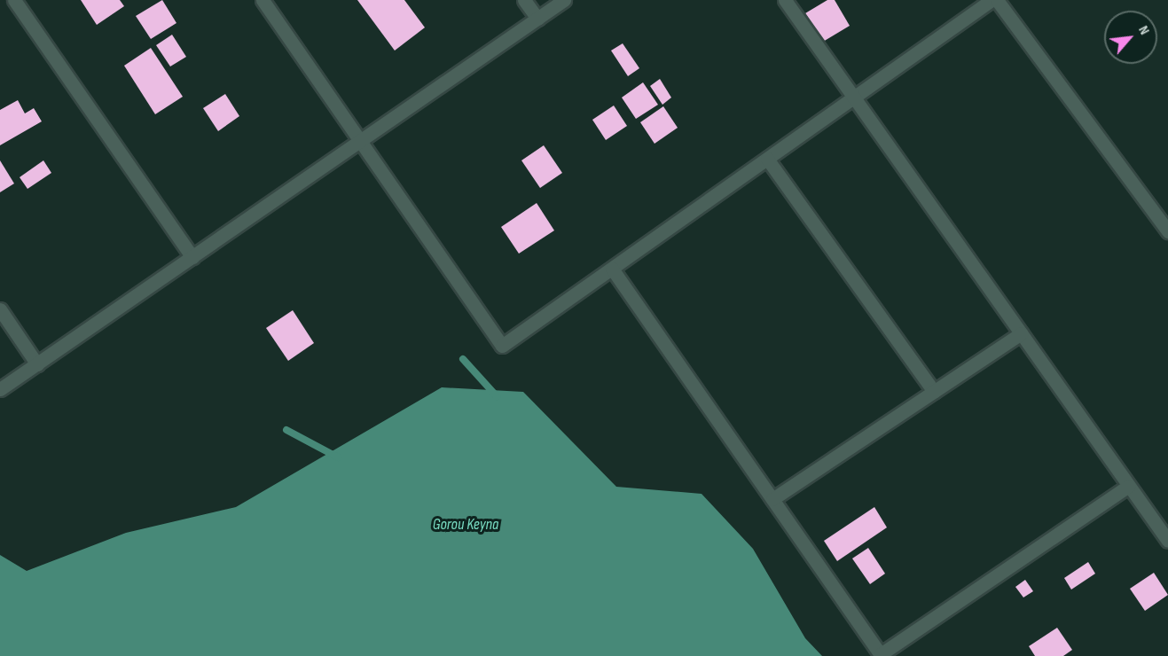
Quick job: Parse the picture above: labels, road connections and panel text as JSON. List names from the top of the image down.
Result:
{
  "water": ["Gorou Keyna"],
  "north": "top right"
}
